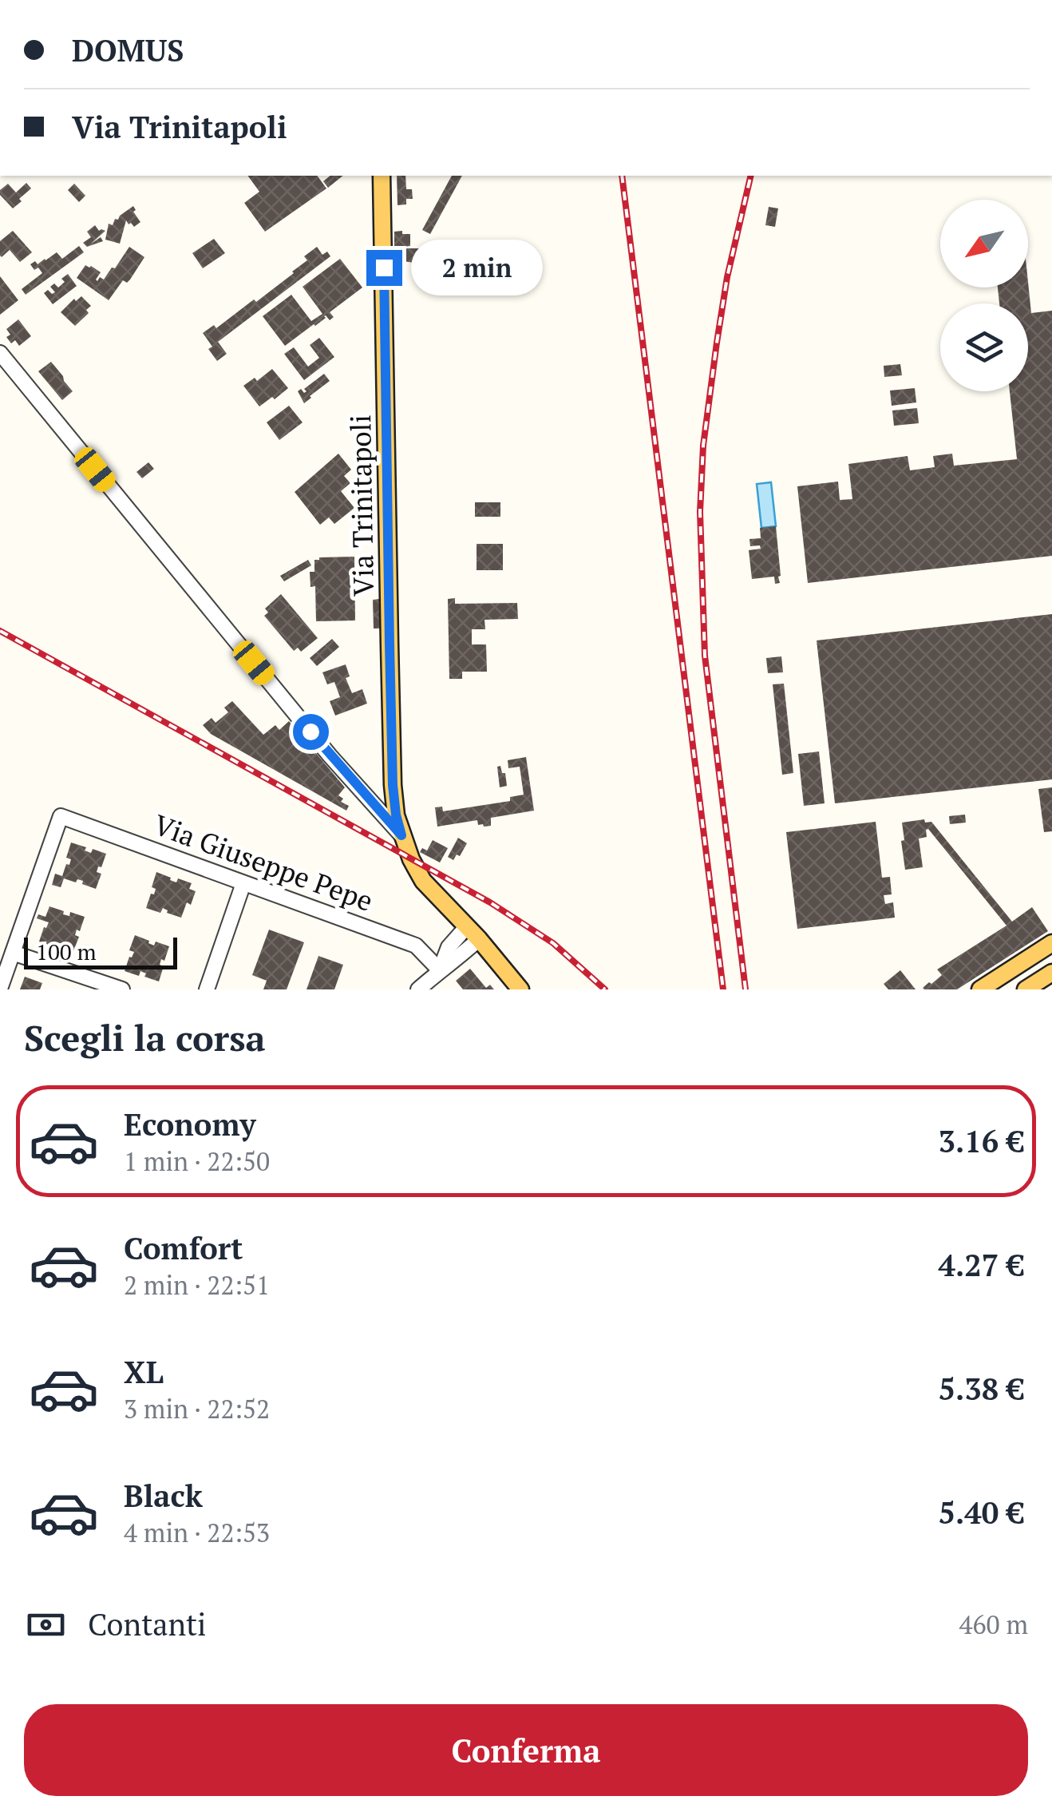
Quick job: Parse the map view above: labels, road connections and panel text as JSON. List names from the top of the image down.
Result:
{
  "streets": {
    "main road": ["Via Trinitapoli"],
    "street": ["Via Giuseppe Pepe"]
  },
  "scale_bar": "100 m",
  "north": "bottom left",
  "page": {
    "banner": ["DOMUS", "Via Trinitapoli"],
    "bubble": "2 min",
    "scale": "100 m",
    "heading": "Scegli la corsa",
    "list": [
      {
        "name": "Economy",
        "note": "1 min · 22:50",
        "value": "3.16 €"
      },
      {
        "name": "Comfort",
        "note": "2 min · 22:51",
        "value": "4.27 €"
      },
      {
        "name": "XL",
        "note": "3 min · 22:52",
        "value": "5.38 €"
      },
      {
        "name": "Black",
        "note": "4 min · 22:53",
        "value": "5.40 €"
      }
    ],
    "pay": ["Contanti", "460 m"],
    "buttons": "Conferma"
  }
}
